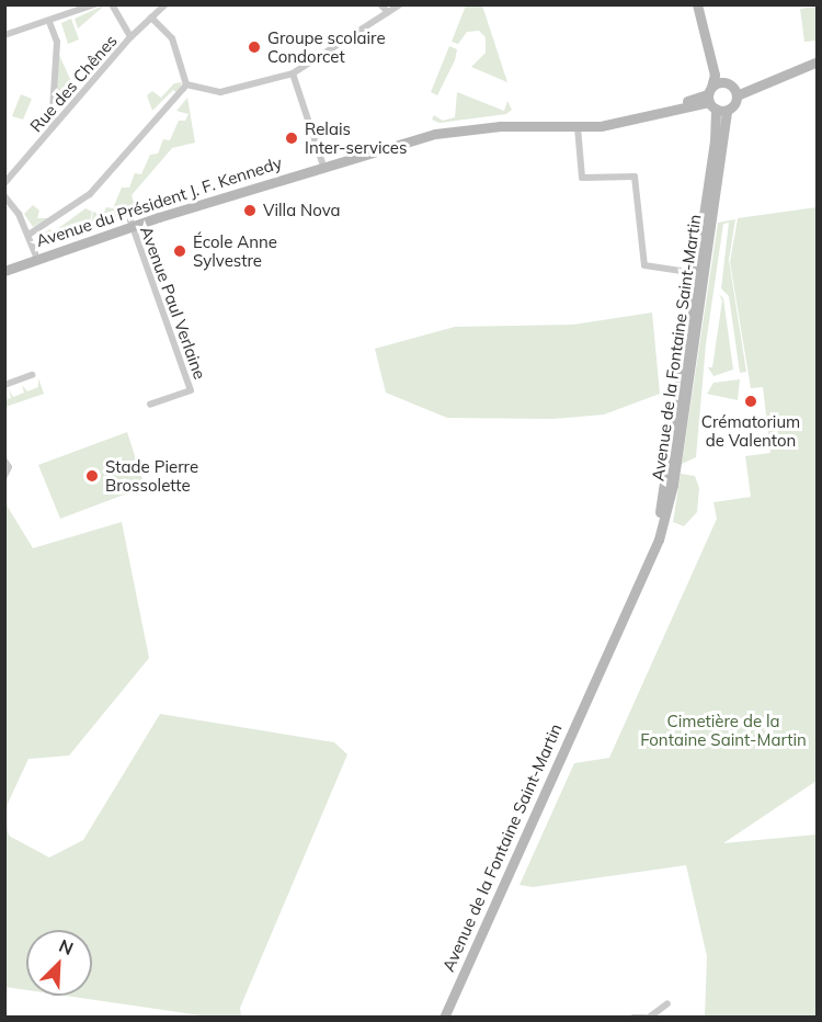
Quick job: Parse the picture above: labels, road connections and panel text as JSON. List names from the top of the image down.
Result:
{
  "streets": {
    "main road": ["Avenue du Président J. F. Kennedy", "Avenue de la Fontaine Saint-Martin"],
    "street": ["Rue des Chênes", "Avenue Paul Verlaine"]
  },
  "crossings": [
    ["Avenue du Président J. F. Kennedy", "Avenue Paul Verlaine"],
    ["Avenue du Président J. F. Kennedy", "Avenue de la Fontaine Saint-Martin"]
  ],
  "parks": ["Cimetière de la Fontaine Saint-Martin"],
  "places": [
    "Groupe scolaire Condorcet",
    "Relais Inter-services",
    "Villa Nova",
    "École Anne Sylvestre",
    "Crématorium de Valenton",
    "Stade Pierre Brossolette"
  ],
  "north": "top right"
}
